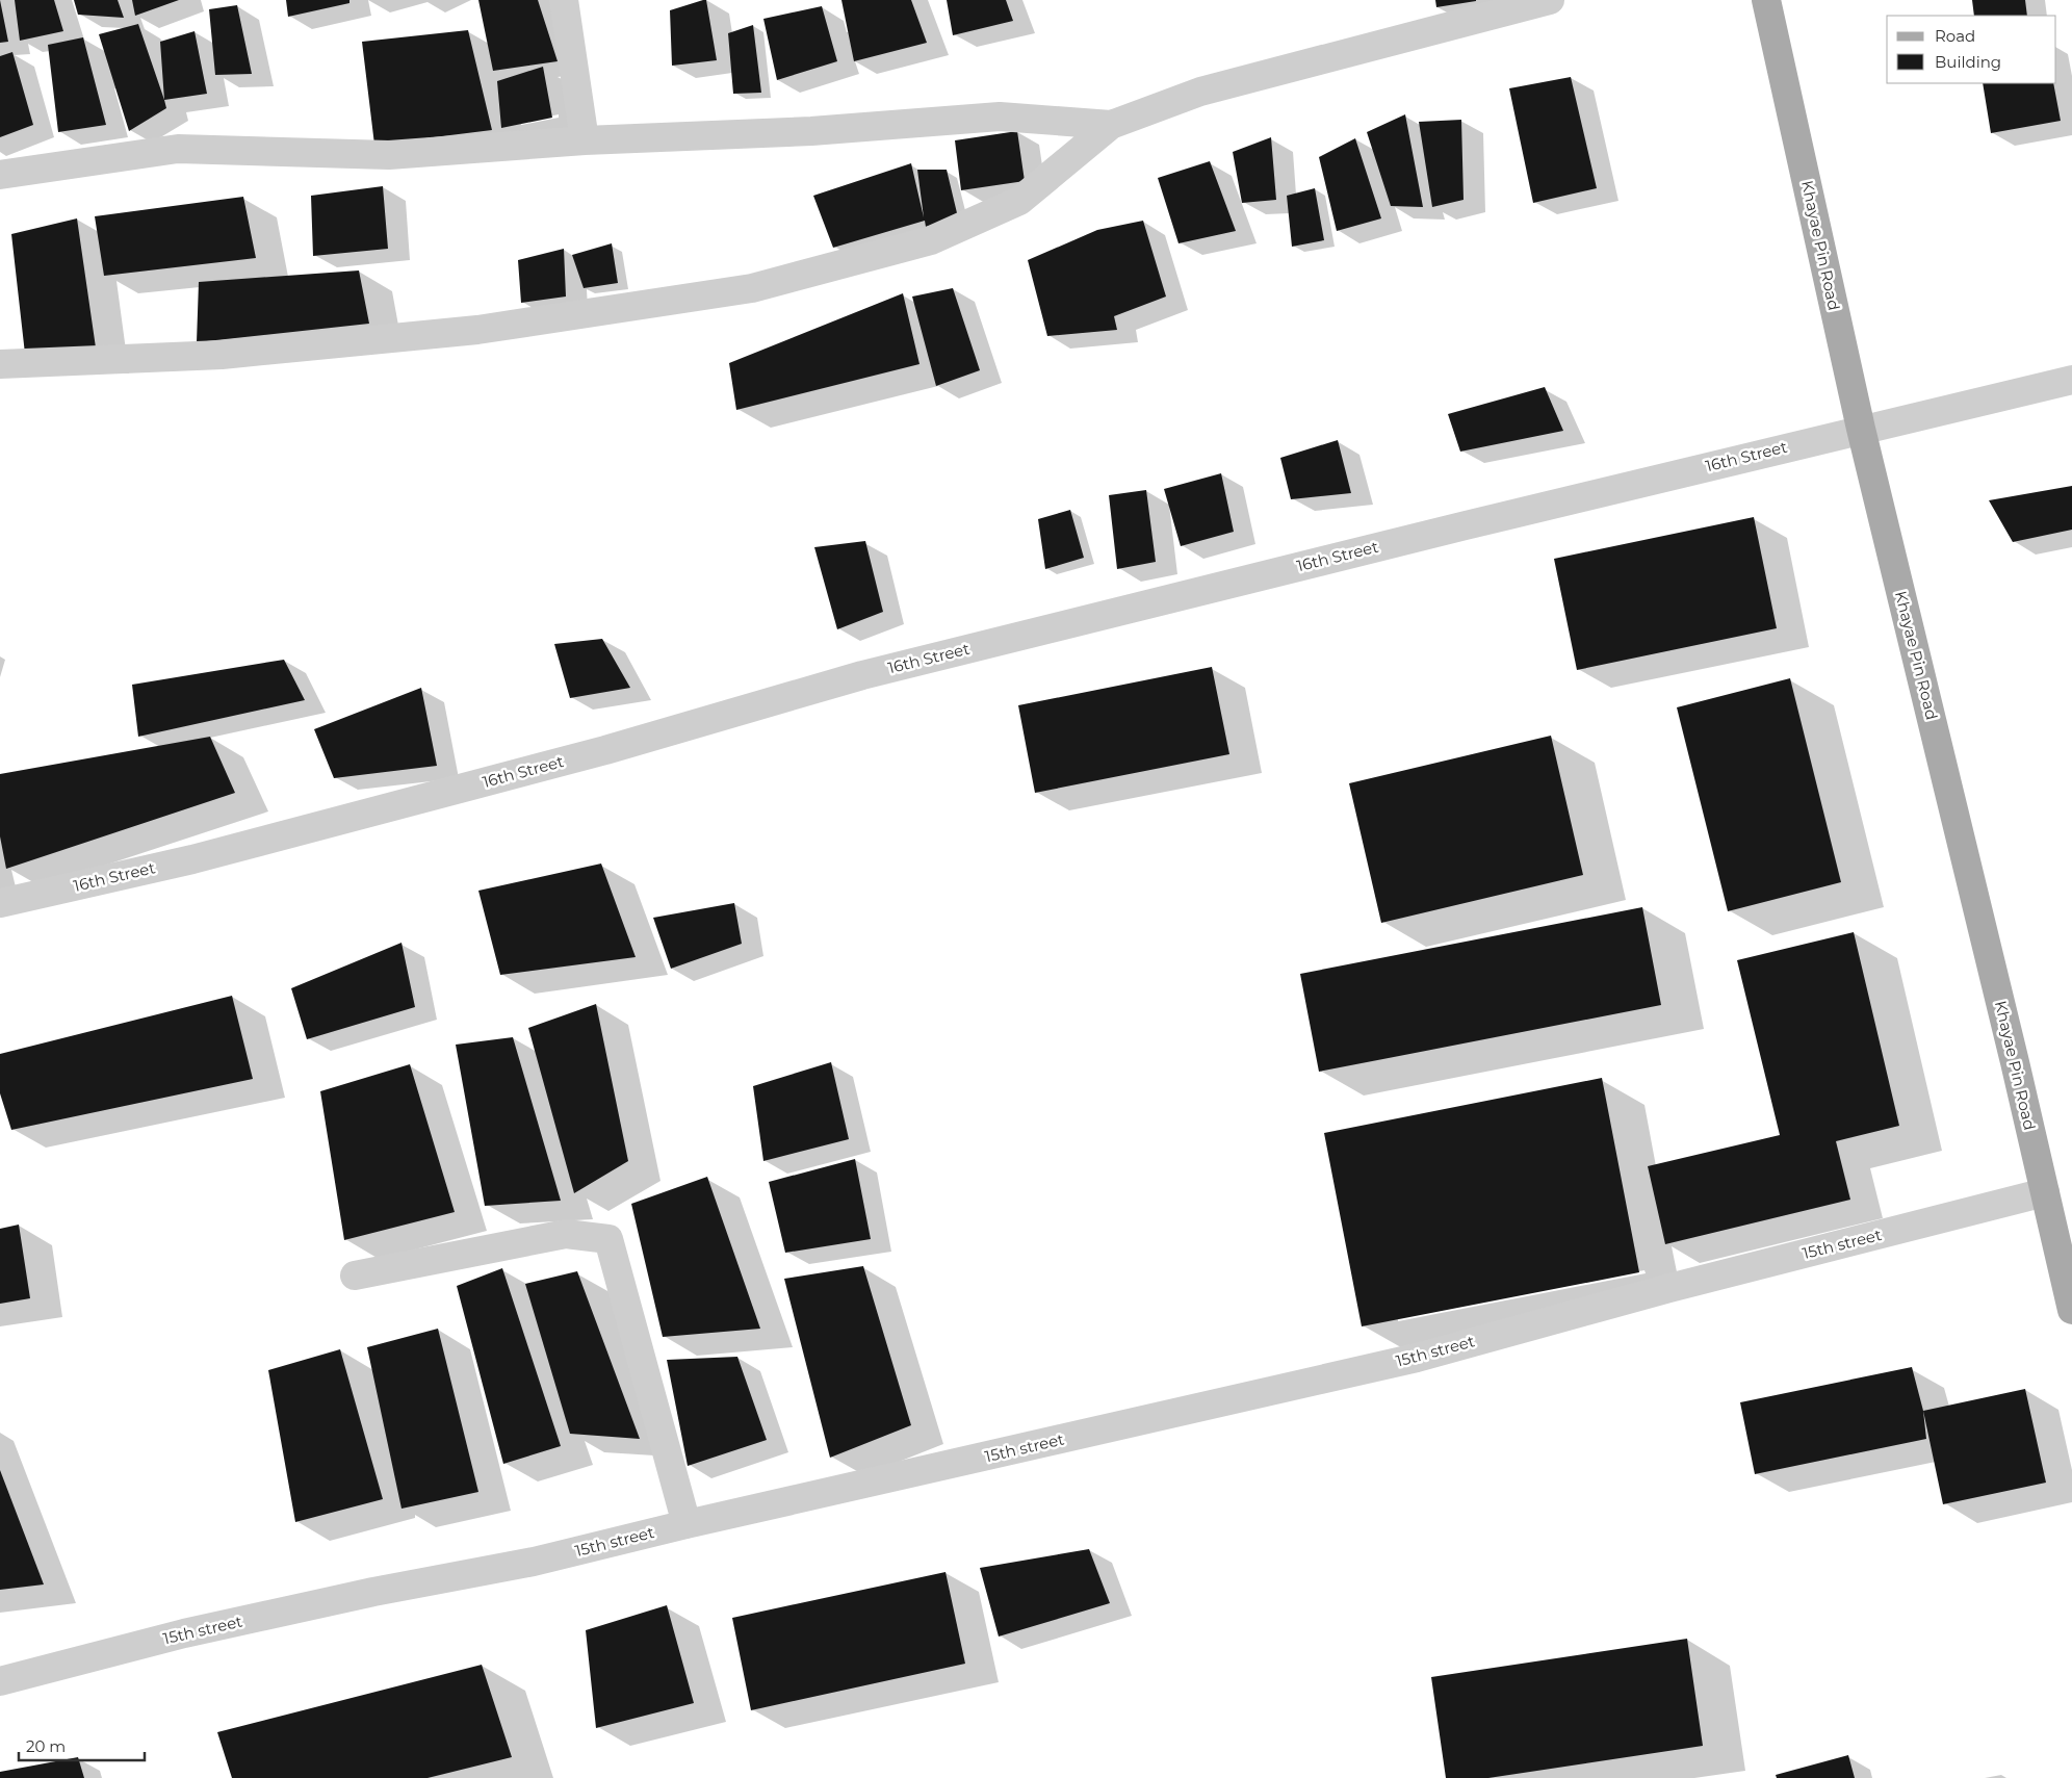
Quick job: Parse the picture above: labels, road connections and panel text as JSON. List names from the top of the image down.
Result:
{
  "streets": {
    "main road": ["Khayae Pin Road"],
    "street": ["16th Street", "15th street"]
  },
  "crossings": [
    ["Khayae Pin Road", "16th Street"],
    ["Khayae Pin Road", "15th street"]
  ],
  "legend": ["Road", "Building"],
  "scale_bar": "20 m"
}
